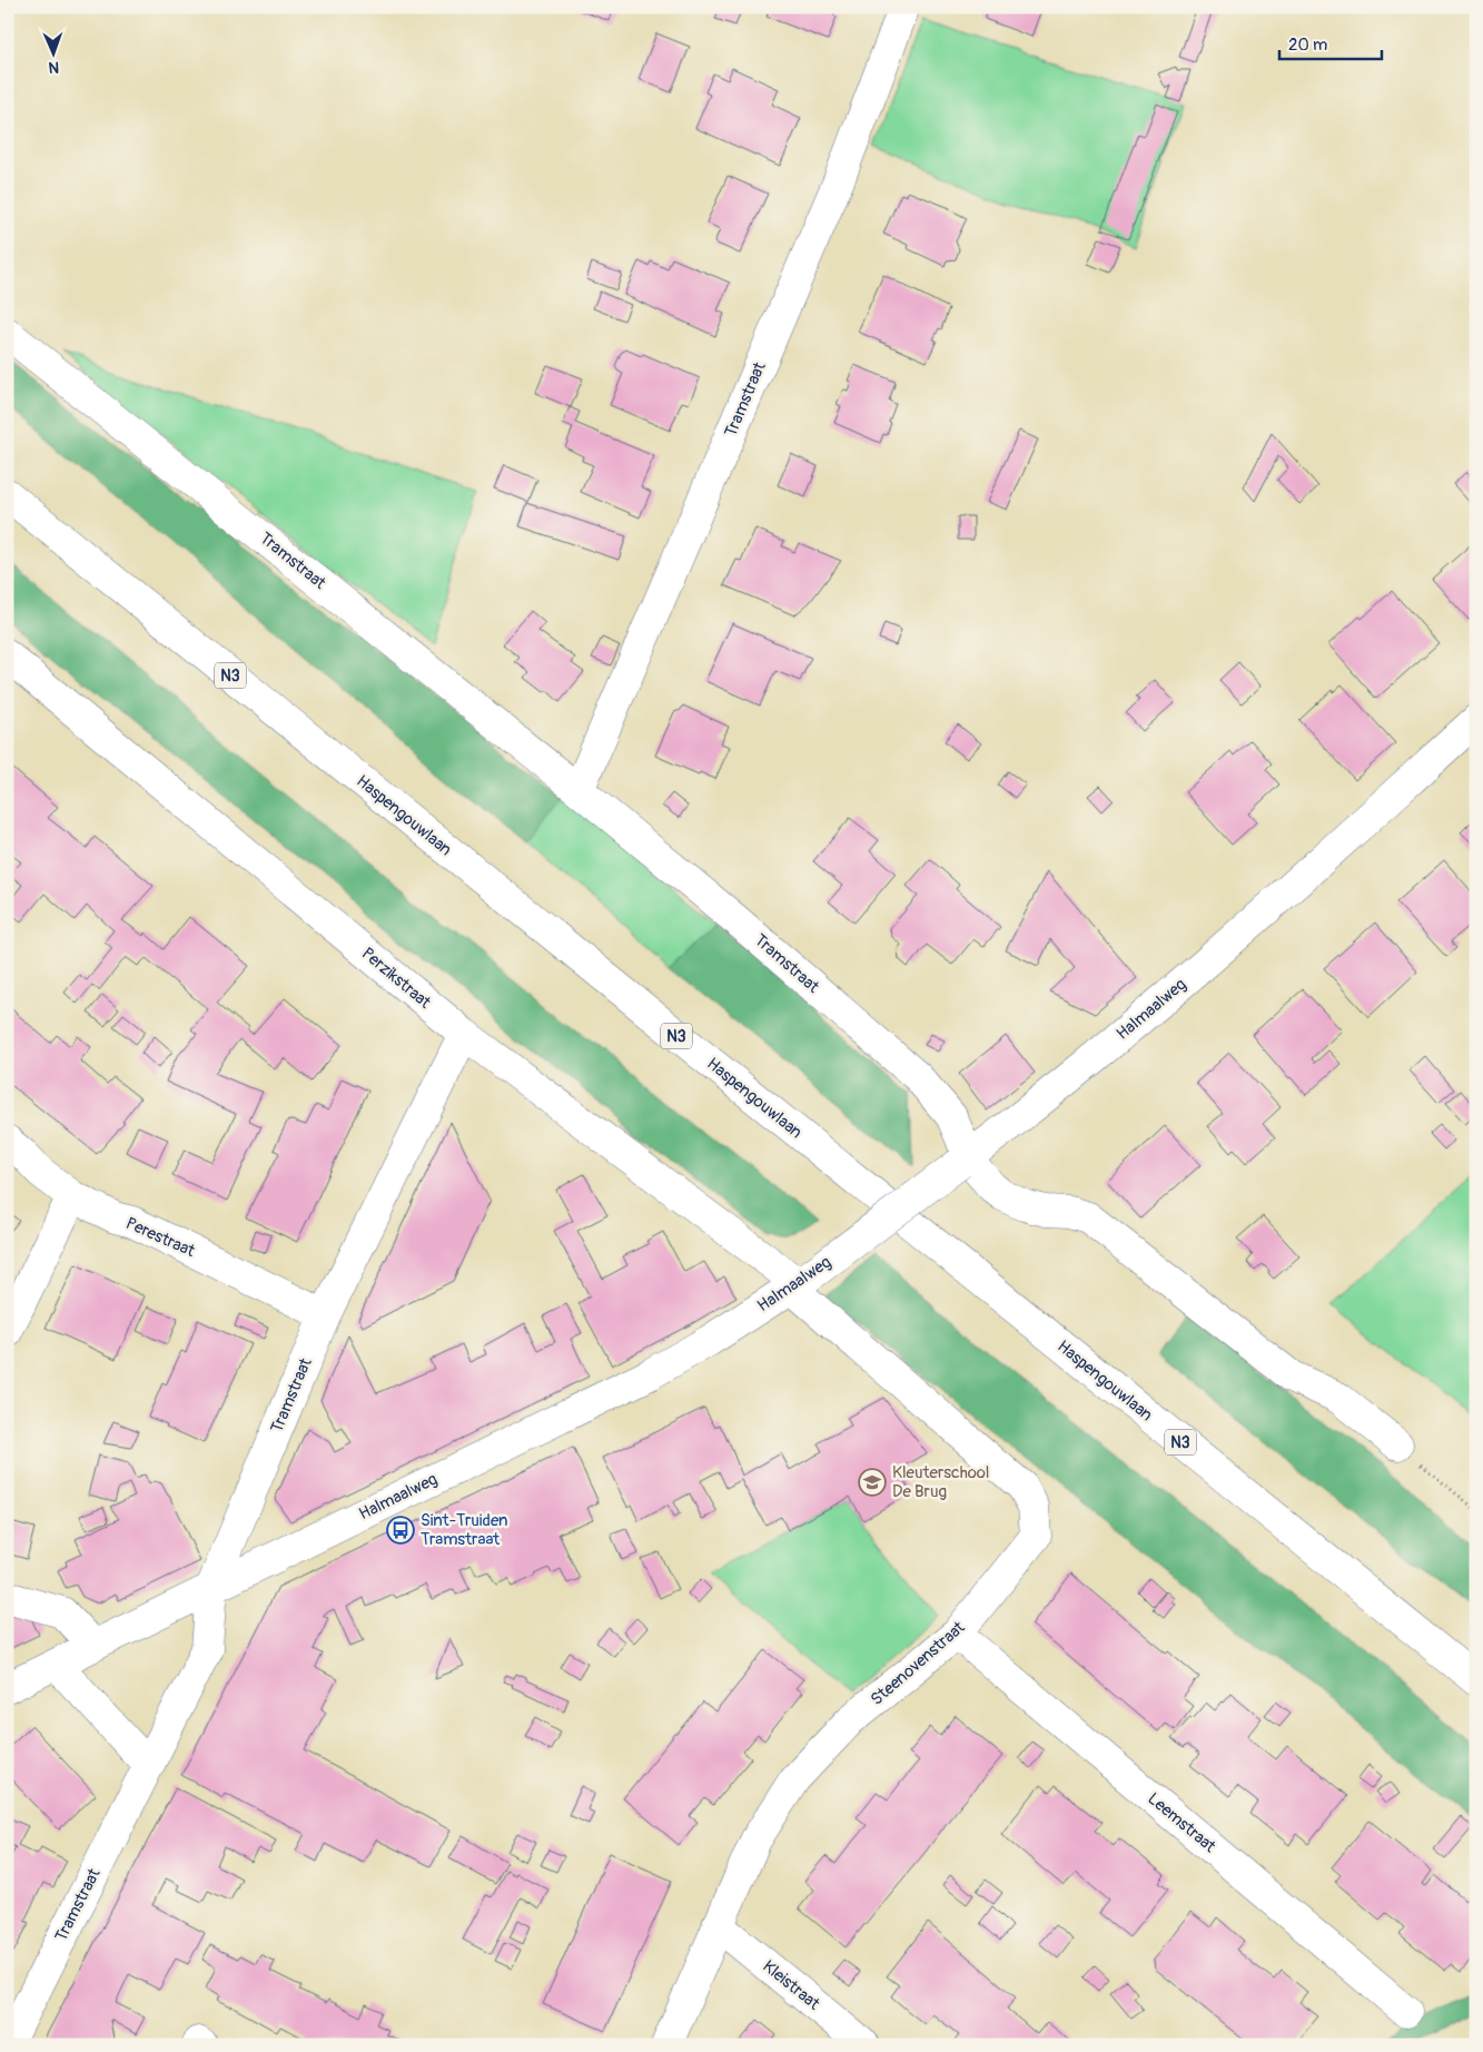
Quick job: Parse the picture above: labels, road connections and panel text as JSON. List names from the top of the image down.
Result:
{
  "streets": {
    "street": [
      "Tramstraat",
      "N3",
      "Haspengouwlaan",
      "Perzikstraat",
      "Halmaalweg",
      "Perestraat",
      "Steenovenstraat",
      "Leemstraat",
      "Kleistraat"
    ]
  },
  "crossings": [
    ["Tramstraat", "Perzikstraat"],
    ["Tramstraat", "Halmaalweg"],
    ["Tramstraat", "Perestraat"],
    ["Perzikstraat", "Halmaalweg"],
    ["Perzikstraat", "Steenovenstraat"],
    ["Halmaalweg", "Steenovenstraat"],
    ["Steenovenstraat", "Leemstraat"],
    ["Steenovenstraat", "Kleistraat"]
  ],
  "places": {
    "school or university": ["Kleuterschool De Brug"],
    "bus stop": ["Sint-Truiden Tramstraat"]
  },
  "scale_bar": "20 m",
  "north": "bottom"
}
